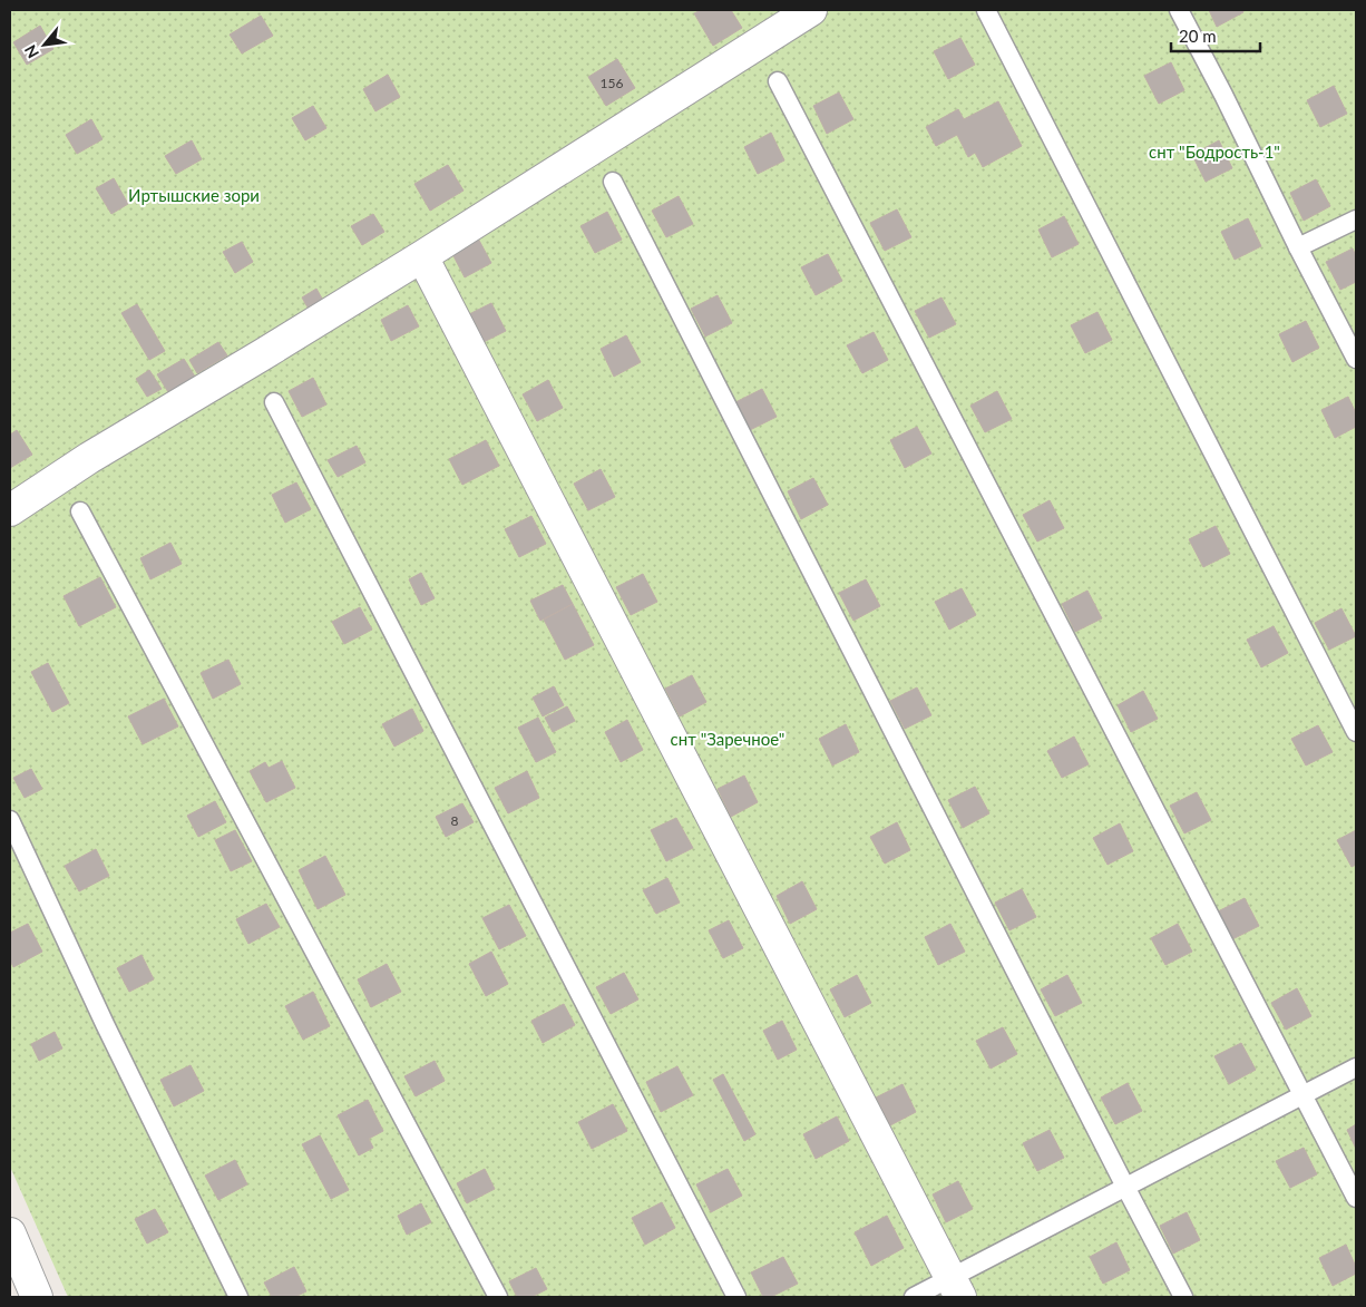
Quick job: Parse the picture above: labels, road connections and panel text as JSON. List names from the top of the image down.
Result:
{
  "parks": ["снт \"Бодрость-1\"", "Иртышские зори", "снт \"Заречное\""],
  "house_numbers": ["156", "8"],
  "scale_bar": "20 m",
  "north": "bottom left"
}
